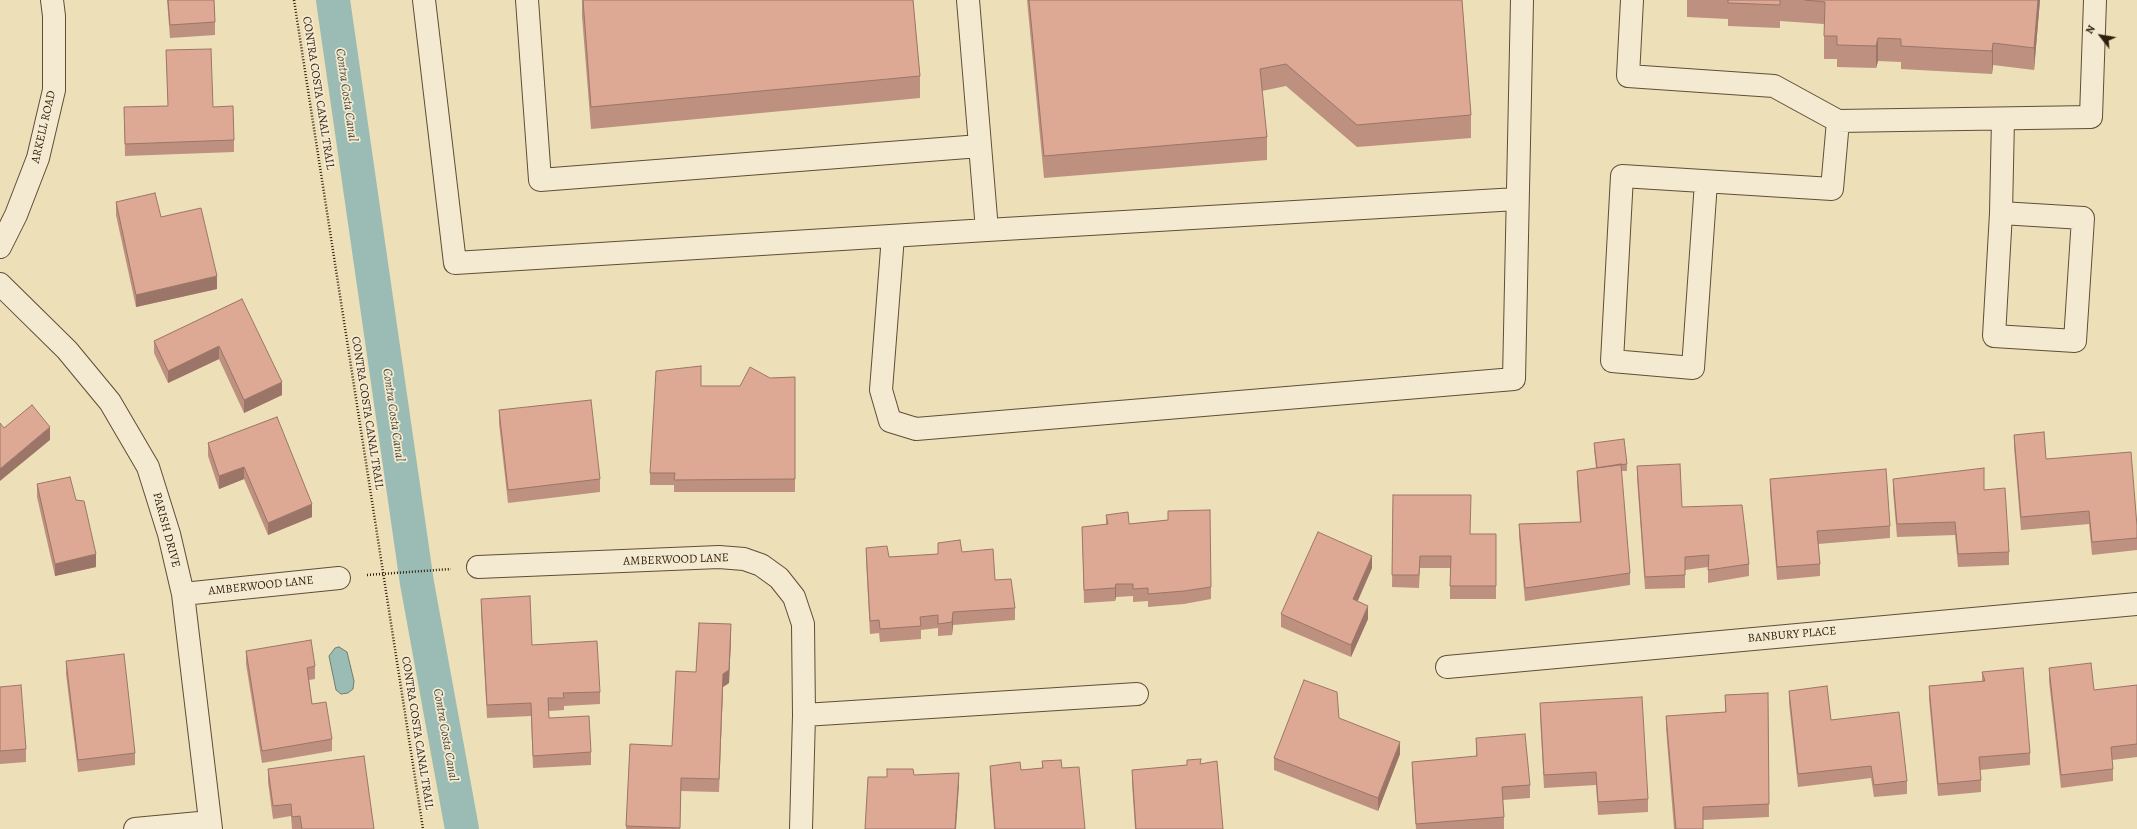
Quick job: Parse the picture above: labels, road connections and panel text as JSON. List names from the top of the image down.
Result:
{
  "streets": {
    "street": [
      "ARKELL ROAD",
      "PARISH DRIVE",
      "AMBERWOOD LANE",
      "BANBURY PLACE"
    ],
    "path": ["CONTRA COSTA CANAL TRAIL"]
  },
  "crossings": [
    ["PARISH DRIVE", "AMBERWOOD LANE"]
  ],
  "water": ["Contra Costa Canal"],
  "north": "top left"
}
